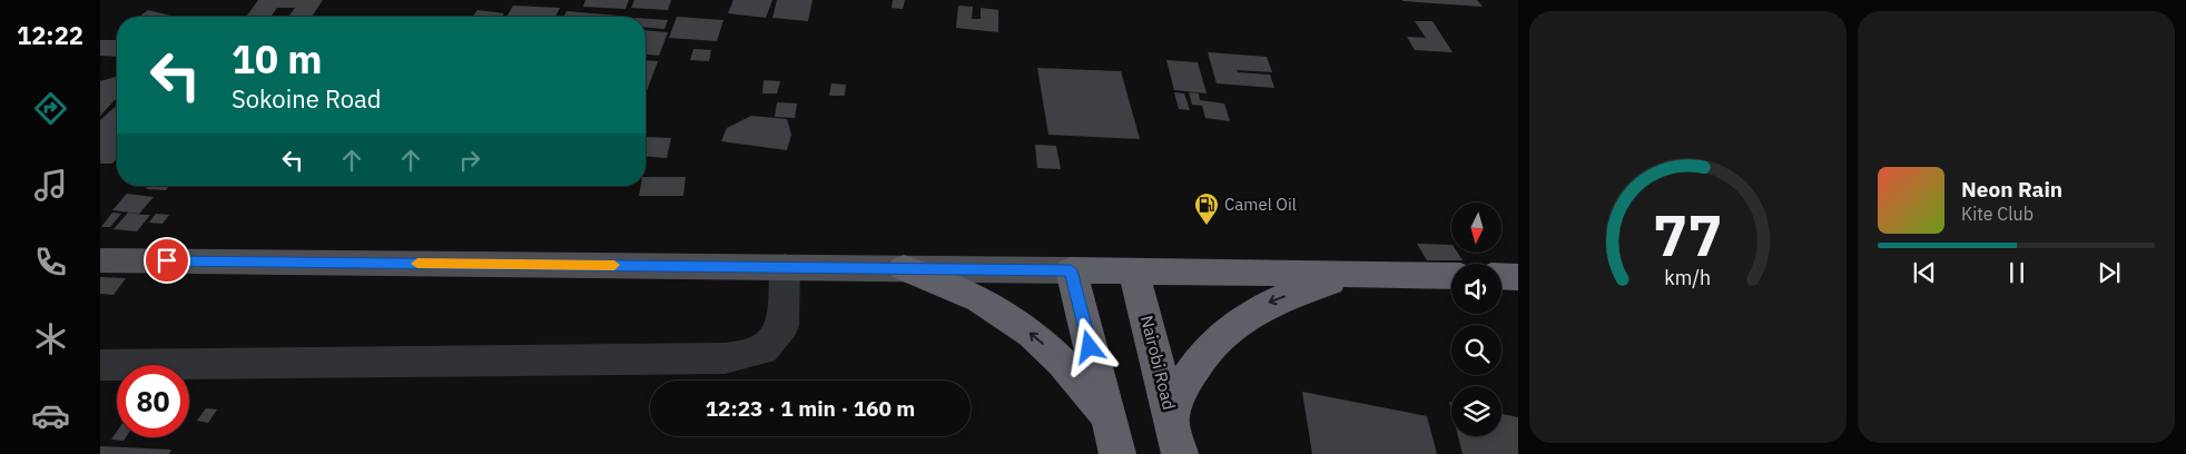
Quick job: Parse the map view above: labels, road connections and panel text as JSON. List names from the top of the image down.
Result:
{
  "streets": {
    "highway": ["Nairobi Road"]
  },
  "places": {
    "fuel station": ["Camel Oil"]
  },
  "north": "bottom",
  "page": {
    "tabs": "12:22",
    "turn": ["10 m", "Sokoine Road"],
    "song": ["Neon Rain", "Kite Club"],
    "limit": "80",
    "trip": "12:23 · 1 min · 160 m",
    "gauge": ["77", "km/h"]
  }
}
